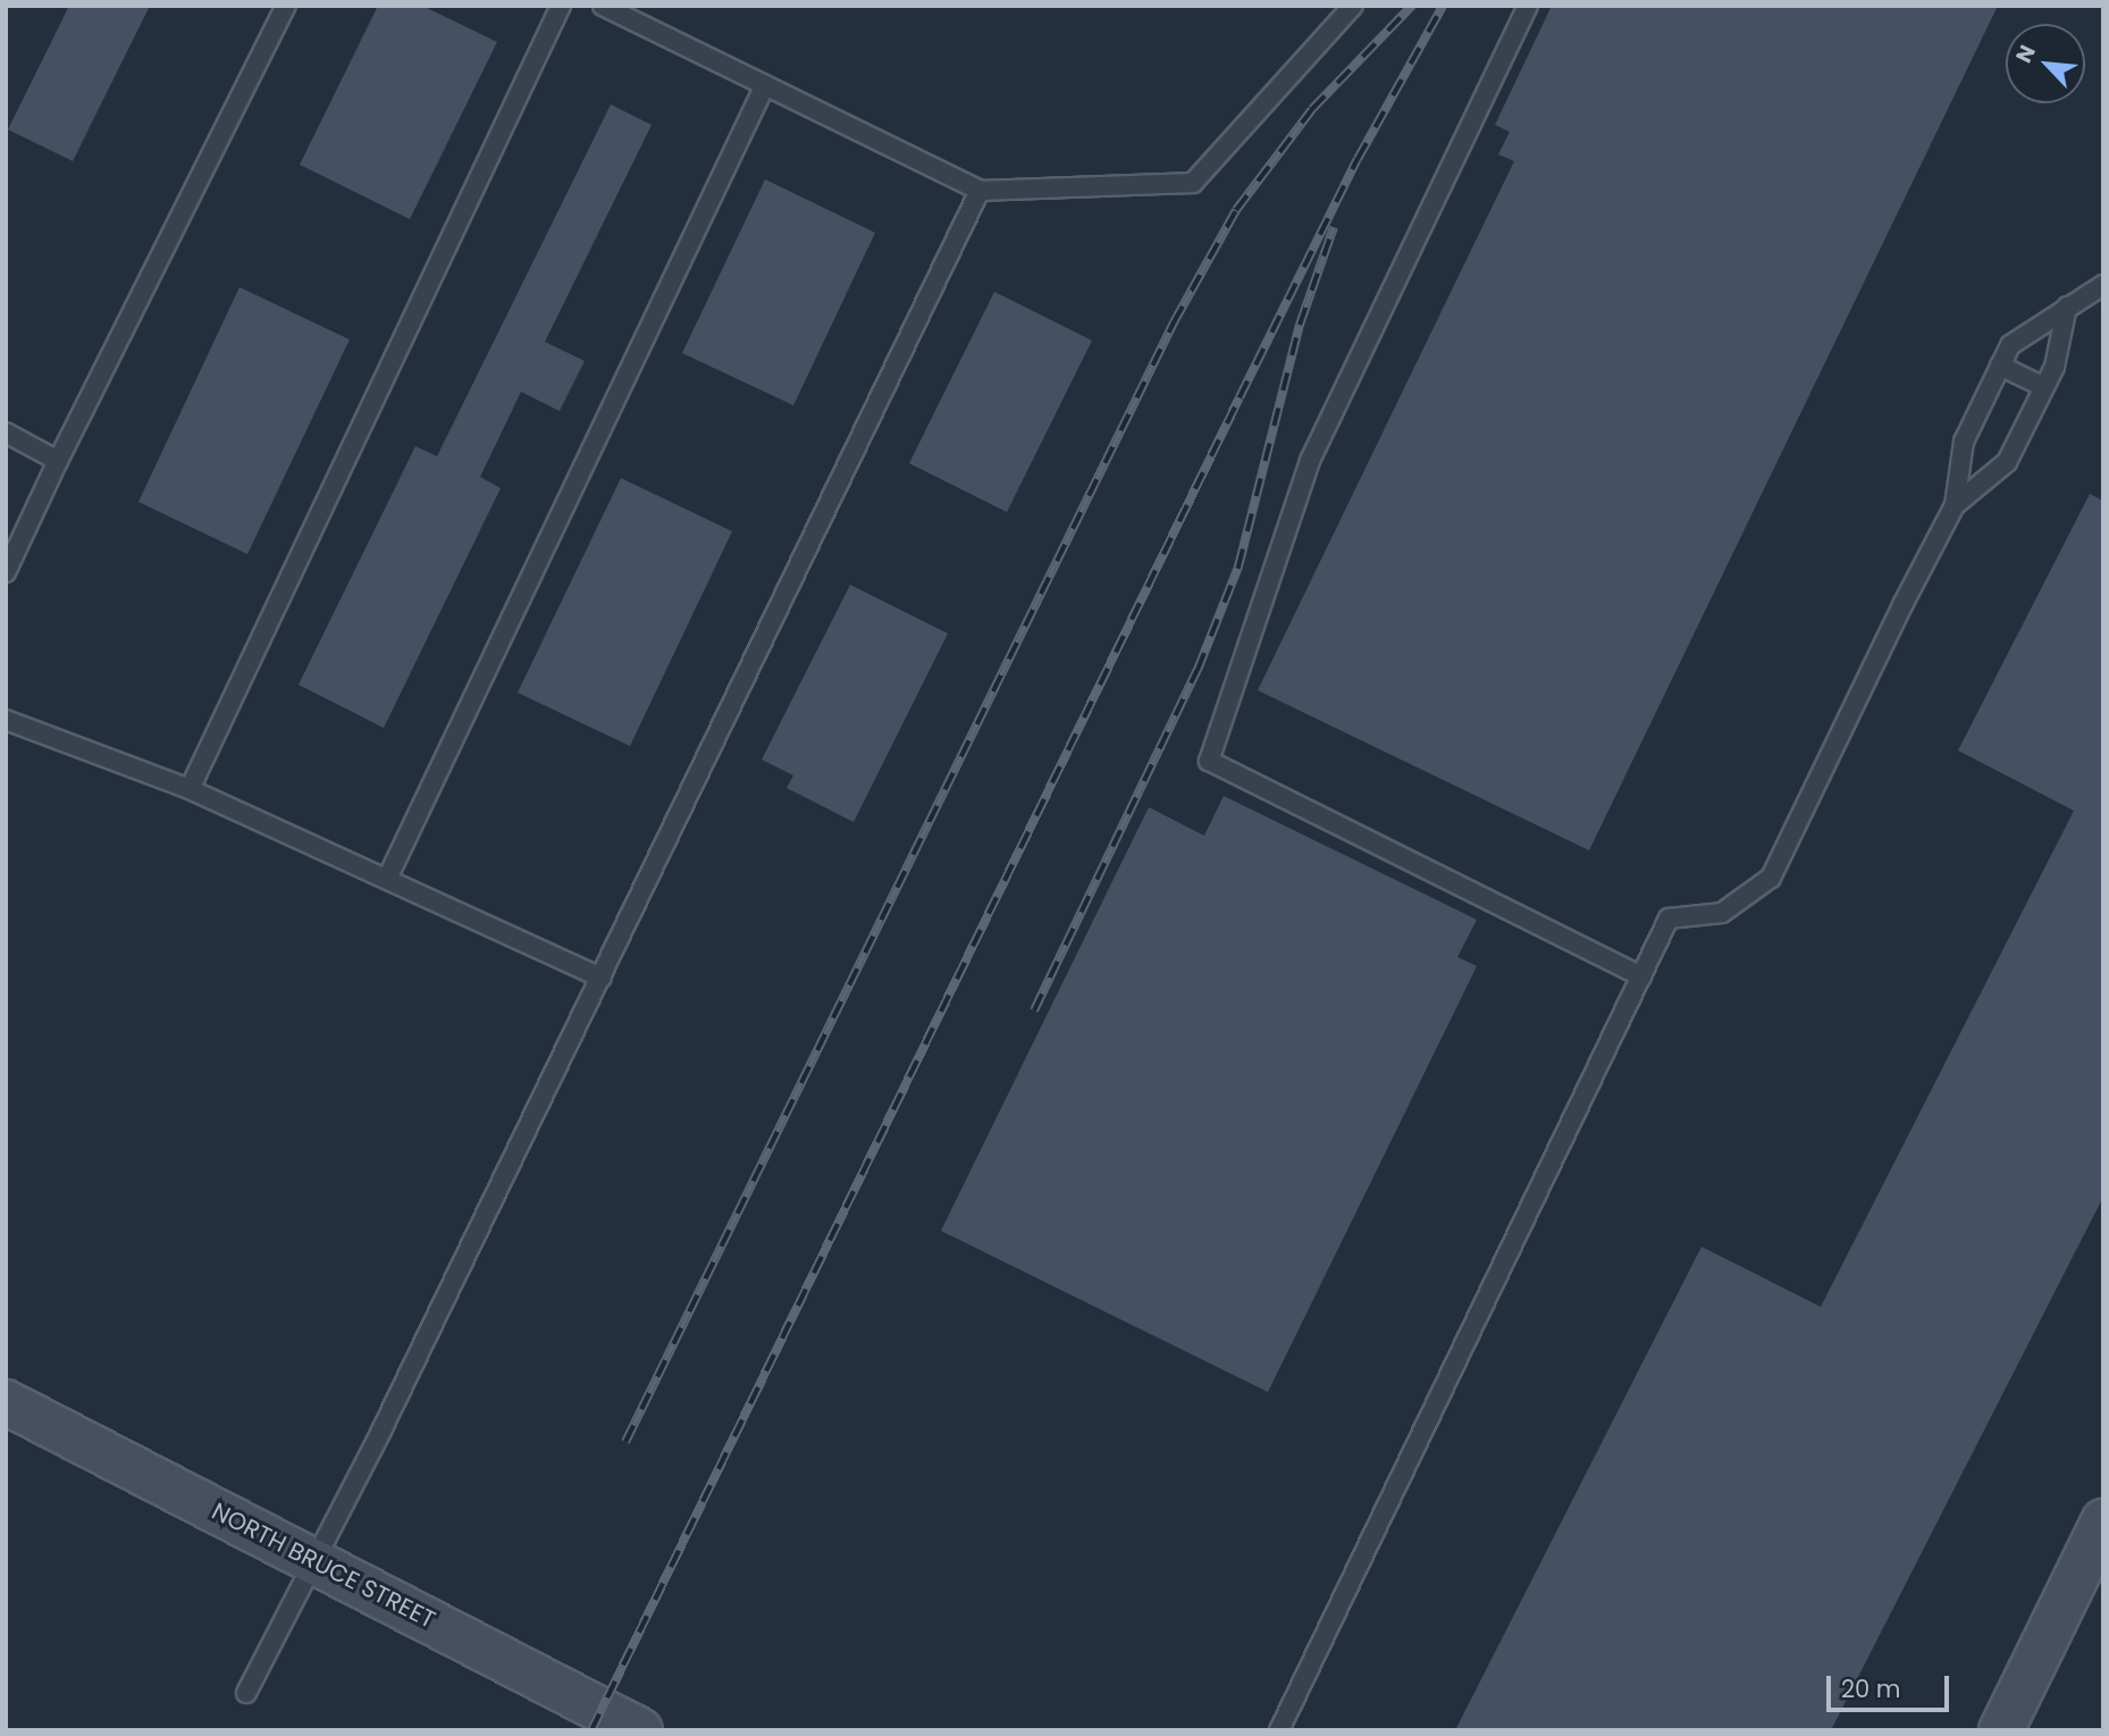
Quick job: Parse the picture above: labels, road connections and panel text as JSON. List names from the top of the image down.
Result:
{
  "streets": {
    "street": ["NORTH BRUCE STREET"]
  },
  "scale_bar": "20 m",
  "north": "top left"
}
